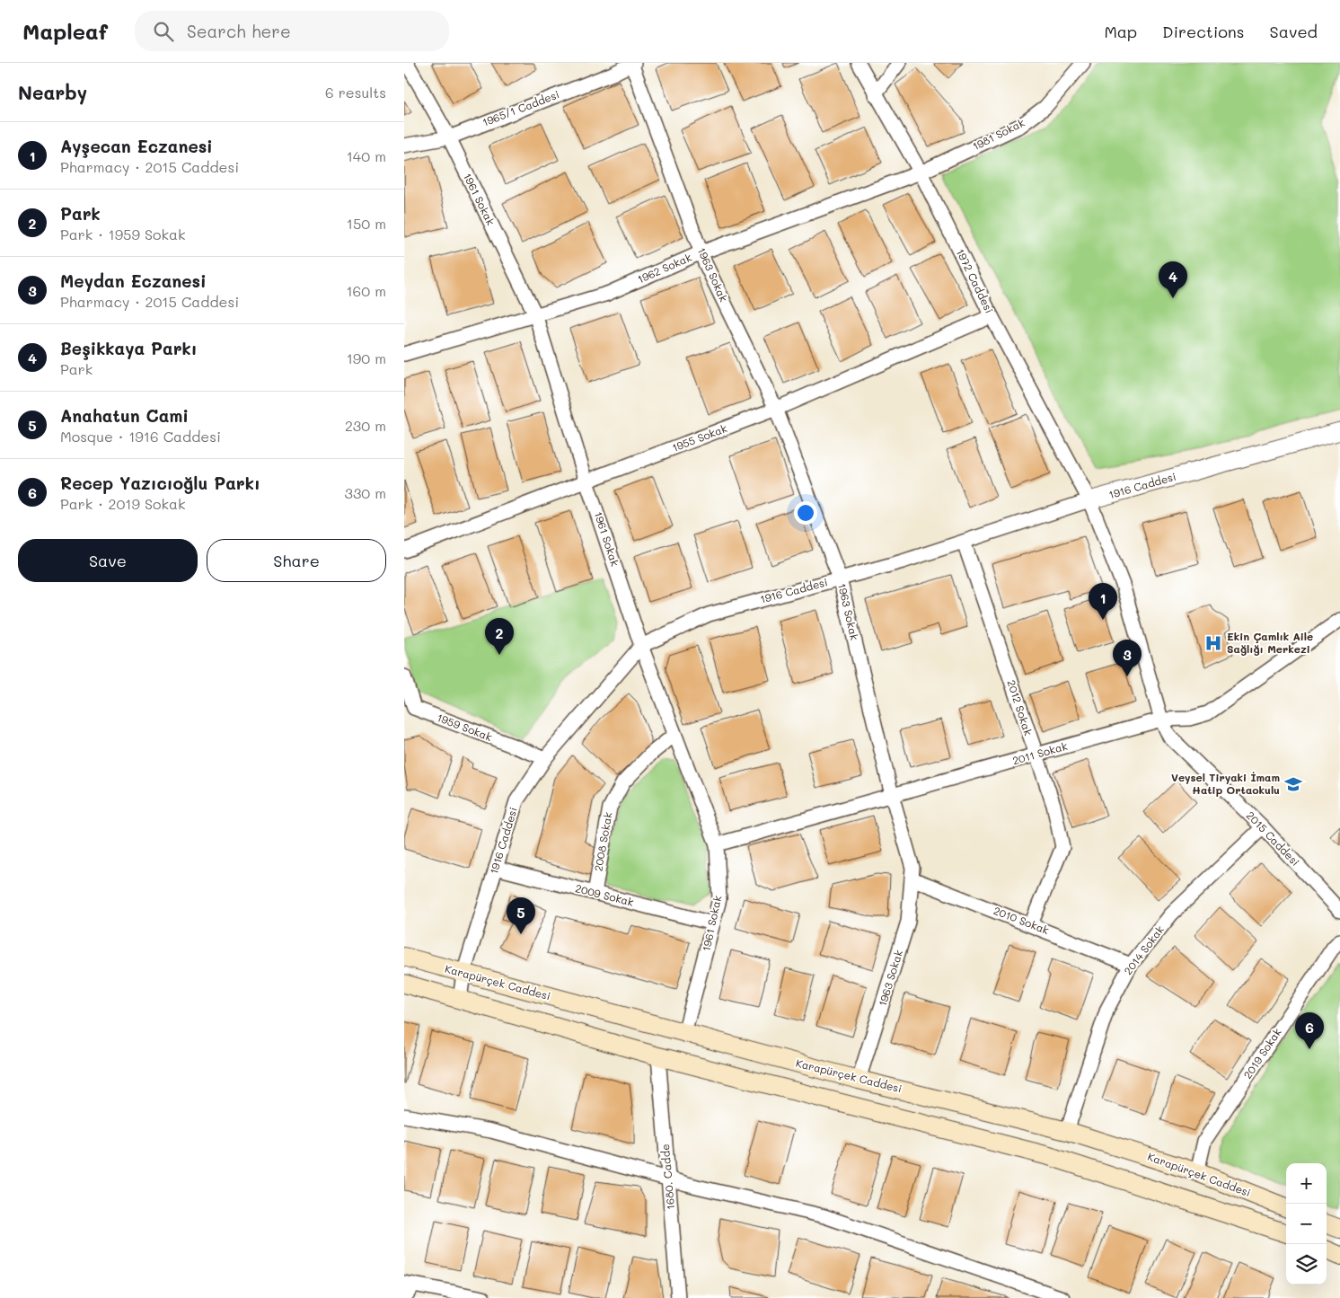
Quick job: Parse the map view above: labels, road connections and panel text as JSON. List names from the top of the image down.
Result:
{
  "streets": {
    "main road": ["Karapürçek Caddesi"],
    "street": [
      "1965/1 Caddesi",
      "1981 Sokak",
      "1961 Sokak",
      "1962 Sokak",
      "1963 Sokak",
      "1972 Caddesi",
      "1955 Sokak",
      "1916 Caddesi",
      "2012 Sokak",
      "1959 Sokak",
      "2011 Sokak",
      "2015 Caddesi",
      "2008 Sokak",
      "2009 Sokak",
      "2010 Sokak",
      "2014 Sokak",
      "2019 Sokak",
      "1680. Cadde"
    ]
  },
  "crossings": [
    ["1965/1 Caddesi", "1961 Sokak"],
    ["1965/1 Caddesi", "1963 Sokak"],
    ["1981 Sokak", "1962 Sokak"],
    ["1981 Sokak", "1972 Caddesi"],
    ["1961 Sokak", "1962 Sokak"],
    ["1961 Sokak", "1955 Sokak"],
    ["1961 Sokak", "1916 Caddesi"],
    ["1961 Sokak", "2011 Sokak"],
    ["1961 Sokak", "2008 Sokak"],
    ["1961 Sokak", "2009 Sokak"],
    ["1961 Sokak", "Karapürçek Caddesi"],
    ["1962 Sokak", "1963 Sokak"],
    ["1962 Sokak", "1972 Caddesi"],
    ["1963 Sokak", "1955 Sokak"],
    ["1963 Sokak", "1916 Caddesi"],
    ["1963 Sokak", "2011 Sokak"],
    ["1963 Sokak", "2010 Sokak"],
    ["1963 Sokak", "Karapürçek Caddesi"],
    ["1972 Caddesi", "1955 Sokak"],
    ["1972 Caddesi", "1916 Caddesi"],
    ["1972 Caddesi", "2015 Caddesi"],
    ["1916 Caddesi", "2012 Sokak"],
    ["1916 Caddesi", "1959 Sokak"],
    ["1916 Caddesi", "2015 Caddesi"],
    ["1916 Caddesi", "2009 Sokak"],
    ["1916 Caddesi", "Karapürçek Caddesi"],
    ["2012 Sokak", "2011 Sokak"],
    ["2012 Sokak", "2010 Sokak"],
    ["2011 Sokak", "2015 Caddesi"],
    ["2015 Caddesi", "2014 Sokak"],
    ["2008 Sokak", "2009 Sokak"],
    ["2010 Sokak", "2014 Sokak"],
    ["2014 Sokak", "Karapürçek Caddesi"],
    ["Karapürçek Caddesi", "2019 Sokak"]
  ],
  "places": {
    "hospital": ["Ekin Çamlık Aile Sağlığı Merkezi"],
    "school or university": ["Veysel Tiryaki İmam Hatip Ortaokulu"]
  },
  "page": {
    "header": "Mapleaf",
    "search": "Search here",
    "nav": ["Map", "Directions", "Saved"],
    "heading": ["Nearby", "6 results"],
    "list": [
      {
        "mark": "1",
        "name": "Ayşecan Eczanesi",
        "note": "Pharmacy · 2015 Caddesi",
        "value": "140 m"
      },
      {
        "mark": "2",
        "name": "Park",
        "note": "Park · 1959 Sokak",
        "value": "150 m"
      },
      {
        "mark": "3",
        "name": "Meydan Eczanesi",
        "note": "Pharmacy · 2015 Caddesi",
        "value": "160 m"
      },
      {
        "mark": "4",
        "name": "Beşikkaya Parkı",
        "note": "Park",
        "value": "190 m"
      },
      {
        "mark": "5",
        "name": "Anahatun Cami",
        "note": "Mosque · 1916 Caddesi",
        "value": "230 m"
      },
      {
        "mark": "6",
        "name": "Recep Yazıcıoğlu Parkı",
        "note": "Park · 2019 Sokak",
        "value": "330 m"
      }
    ],
    "pins": [
      "4",
      "1",
      "2",
      "3",
      "5",
      "6"
    ],
    "buttons": ["Save", "Share"],
    "map_buttons": ["+", "−"]
  }
}
